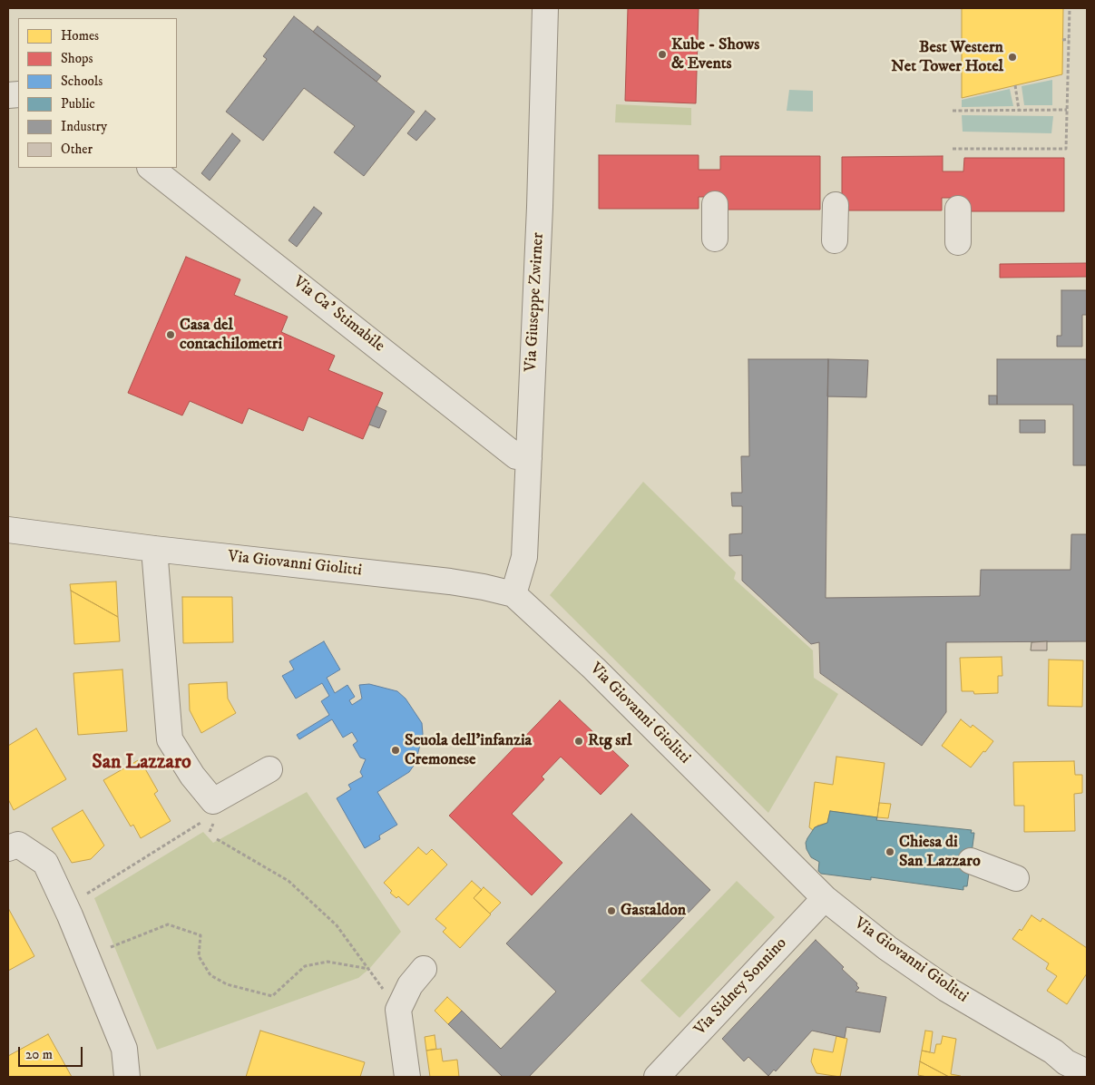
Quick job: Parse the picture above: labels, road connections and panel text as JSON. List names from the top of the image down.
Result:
{
  "streets": {
    "street": [
      "Via Giuseppe Zwirner",
      "Via Ca' Stimabile",
      "Via Giovanni Giolitti",
      "Via Sidney Sonnino"
    ]
  },
  "crossings": [
    ["Via Giuseppe Zwirner", "Via Ca' Stimabile"],
    ["Via Giuseppe Zwirner", "Via Giovanni Giolitti"],
    ["Via Giovanni Giolitti", "Via Sidney Sonnino"]
  ],
  "districts": ["San Lazzaro"],
  "places": [
    "Kube - Shows & Events",
    "Best Western Net Tower Hotel",
    "Casa del contachilometri",
    "Rtg srl",
    "Scuola dell'infanzia Cremonese",
    "Chiesa di San Lazzaro",
    "Gastaldon"
  ],
  "legend": [
    "Homes",
    "Shops",
    "Schools",
    "Public",
    "Industry",
    "Other"
  ],
  "scale_bar": "20 m"
}
